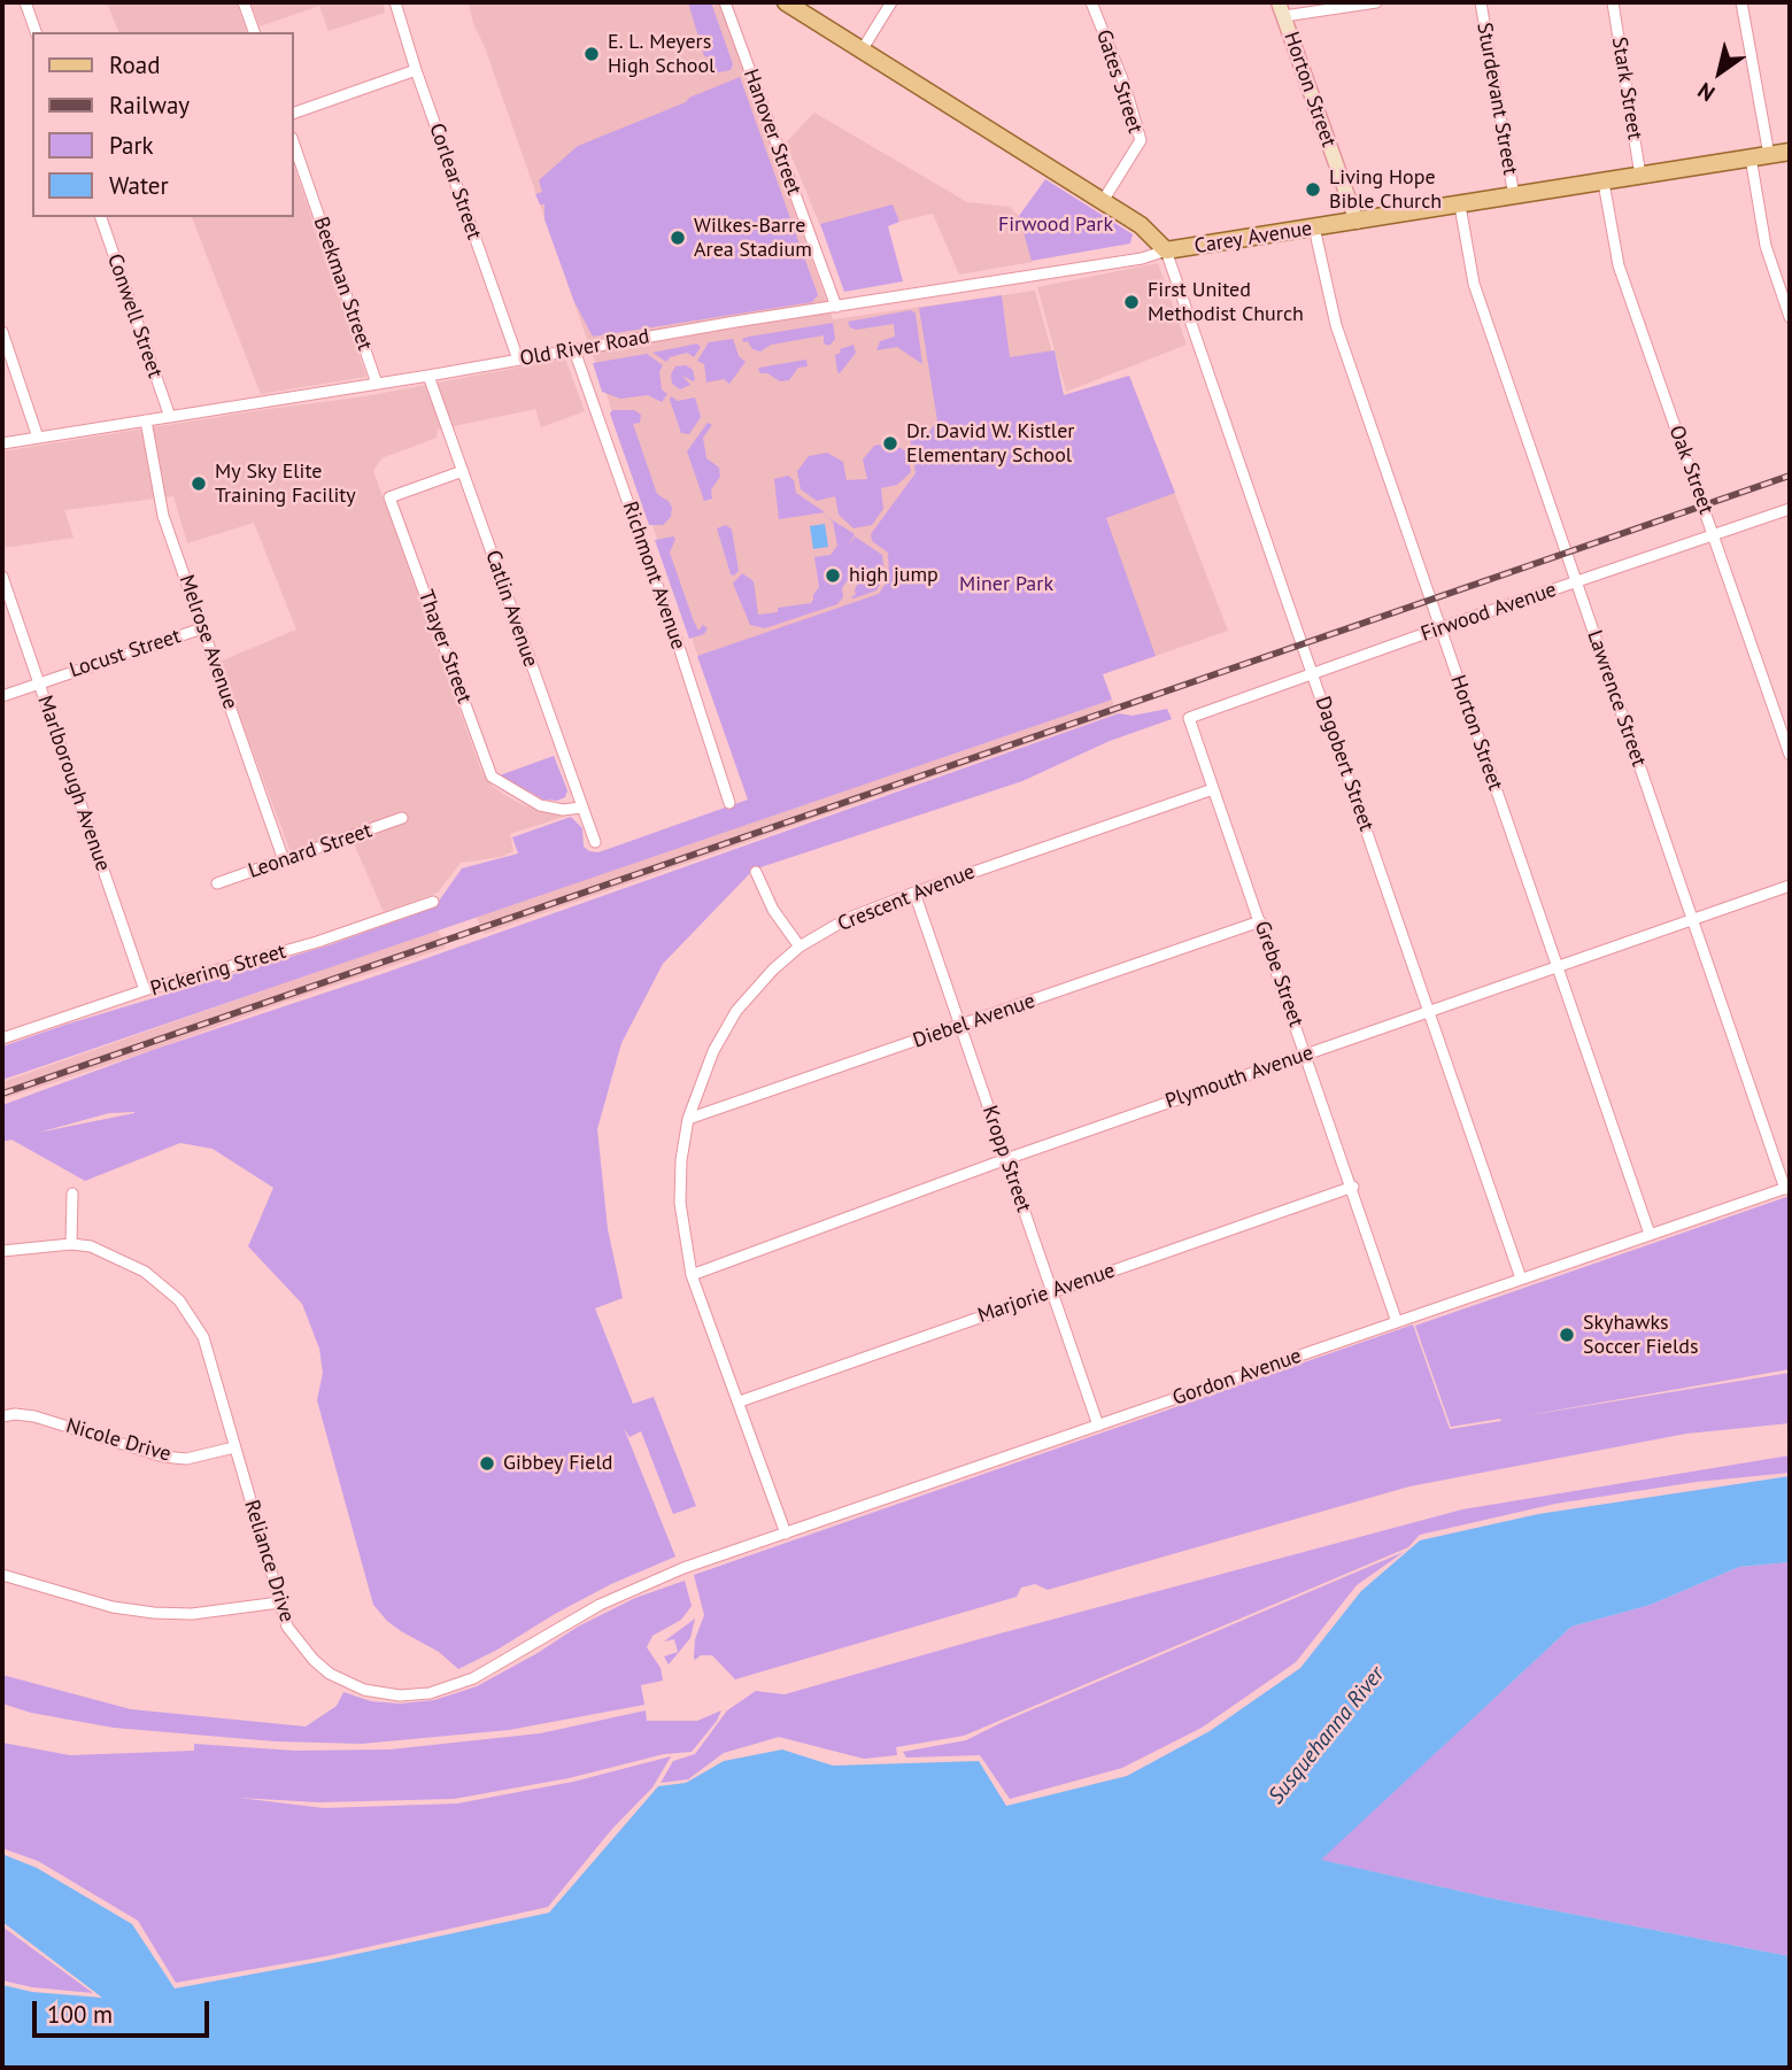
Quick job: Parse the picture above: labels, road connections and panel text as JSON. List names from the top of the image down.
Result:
{
  "streets": {
    "main road": ["Horton Street", "Carey Avenue"],
    "street": [
      "Gates Street",
      "Stark Street",
      "Sturdevant Street",
      "Hanover Street",
      "Corlear Street",
      "Beekman Street",
      "Conwell Street",
      "Old River Road",
      "Oak Street",
      "Richmont Avenue",
      "Catlin Avenue",
      "Firwood Avenue",
      "Melrose Avenue",
      "Thayer Street",
      "Locust Street",
      "Lawrence Street",
      "Dagobert Street",
      "Marlborough Avenue",
      "Leonard Street",
      "Crescent Avenue",
      "Pickering Street",
      "Grebe Street",
      "Diebel Avenue",
      "Plymouth Avenue",
      "Kropp Street",
      "Marjorie Avenue",
      "Gordon Avenue",
      "Nicole Drive",
      "Reliance Drive"
    ]
  },
  "crossings": [
    ["Gates Street", "Carey Avenue"],
    ["Stark Street", "Carey Avenue"],
    ["Horton Street", "Carey Avenue"],
    ["Horton Street", "Firwood Avenue"],
    ["Horton Street", "Plymouth Avenue"],
    ["Horton Street", "Gordon Avenue"],
    ["Sturdevant Street", "Carey Avenue"],
    ["Hanover Street", "Old River Road"],
    ["Corlear Street", "Old River Road"],
    ["Carey Avenue", "Old River Road"],
    ["Carey Avenue", "Oak Street"],
    ["Carey Avenue", "Lawrence Street"],
    ["Carey Avenue", "Dagobert Street"],
    ["Beekman Street", "Old River Road"],
    ["Conwell Street", "Old River Road"],
    ["Old River Road", "Richmont Avenue"],
    ["Old River Road", "Catlin Avenue"],
    ["Old River Road", "Melrose Avenue"],
    ["Old River Road", "Dagobert Street"],
    ["Oak Street", "Firwood Avenue"],
    ["Catlin Avenue", "Thayer Street"],
    ["Firwood Avenue", "Lawrence Street"],
    ["Firwood Avenue", "Dagobert Street"],
    ["Firwood Avenue", "Grebe Street"],
    ["Melrose Avenue", "Locust Street"],
    ["Melrose Avenue", "Leonard Street"],
    ["Locust Street", "Marlborough Avenue"],
    ["Lawrence Street", "Plymouth Avenue"],
    ["Lawrence Street", "Gordon Avenue"],
    ["Dagobert Street", "Plymouth Avenue"],
    ["Dagobert Street", "Gordon Avenue"],
    ["Marlborough Avenue", "Pickering Street"],
    ["Crescent Avenue", "Grebe Street"],
    ["Crescent Avenue", "Diebel Avenue"],
    ["Crescent Avenue", "Plymouth Avenue"],
    ["Crescent Avenue", "Kropp Street"],
    ["Crescent Avenue", "Marjorie Avenue"],
    ["Crescent Avenue", "Gordon Avenue"],
    ["Grebe Street", "Diebel Avenue"],
    ["Grebe Street", "Plymouth Avenue"],
    ["Grebe Street", "Marjorie Avenue"],
    ["Grebe Street", "Gordon Avenue"],
    ["Diebel Avenue", "Kropp Street"],
    ["Plymouth Avenue", "Kropp Street"],
    ["Kropp Street", "Marjorie Avenue"],
    ["Kropp Street", "Gordon Avenue"],
    ["Gordon Avenue", "Reliance Drive"],
    ["Nicole Drive", "Reliance Drive"]
  ],
  "water": ["Susquehanna River"],
  "parks": ["Firwood Park", "Miner Park"],
  "places": [
    "E. L. Meyers High School",
    "Living Hope Bible Church",
    "Wilkes-Barre Area Stadium",
    "First United Methodist Church",
    "Dr. David W. Kistler Elementary School",
    "My Sky Elite Training Facility",
    "high jump",
    "Skyhawks Soccer Fields",
    "Gibbey Field"
  ],
  "legend": [
    "Road",
    "Railway",
    "Park",
    "Water"
  ],
  "scale_bar": "100 m",
  "north": "bottom left"
}
